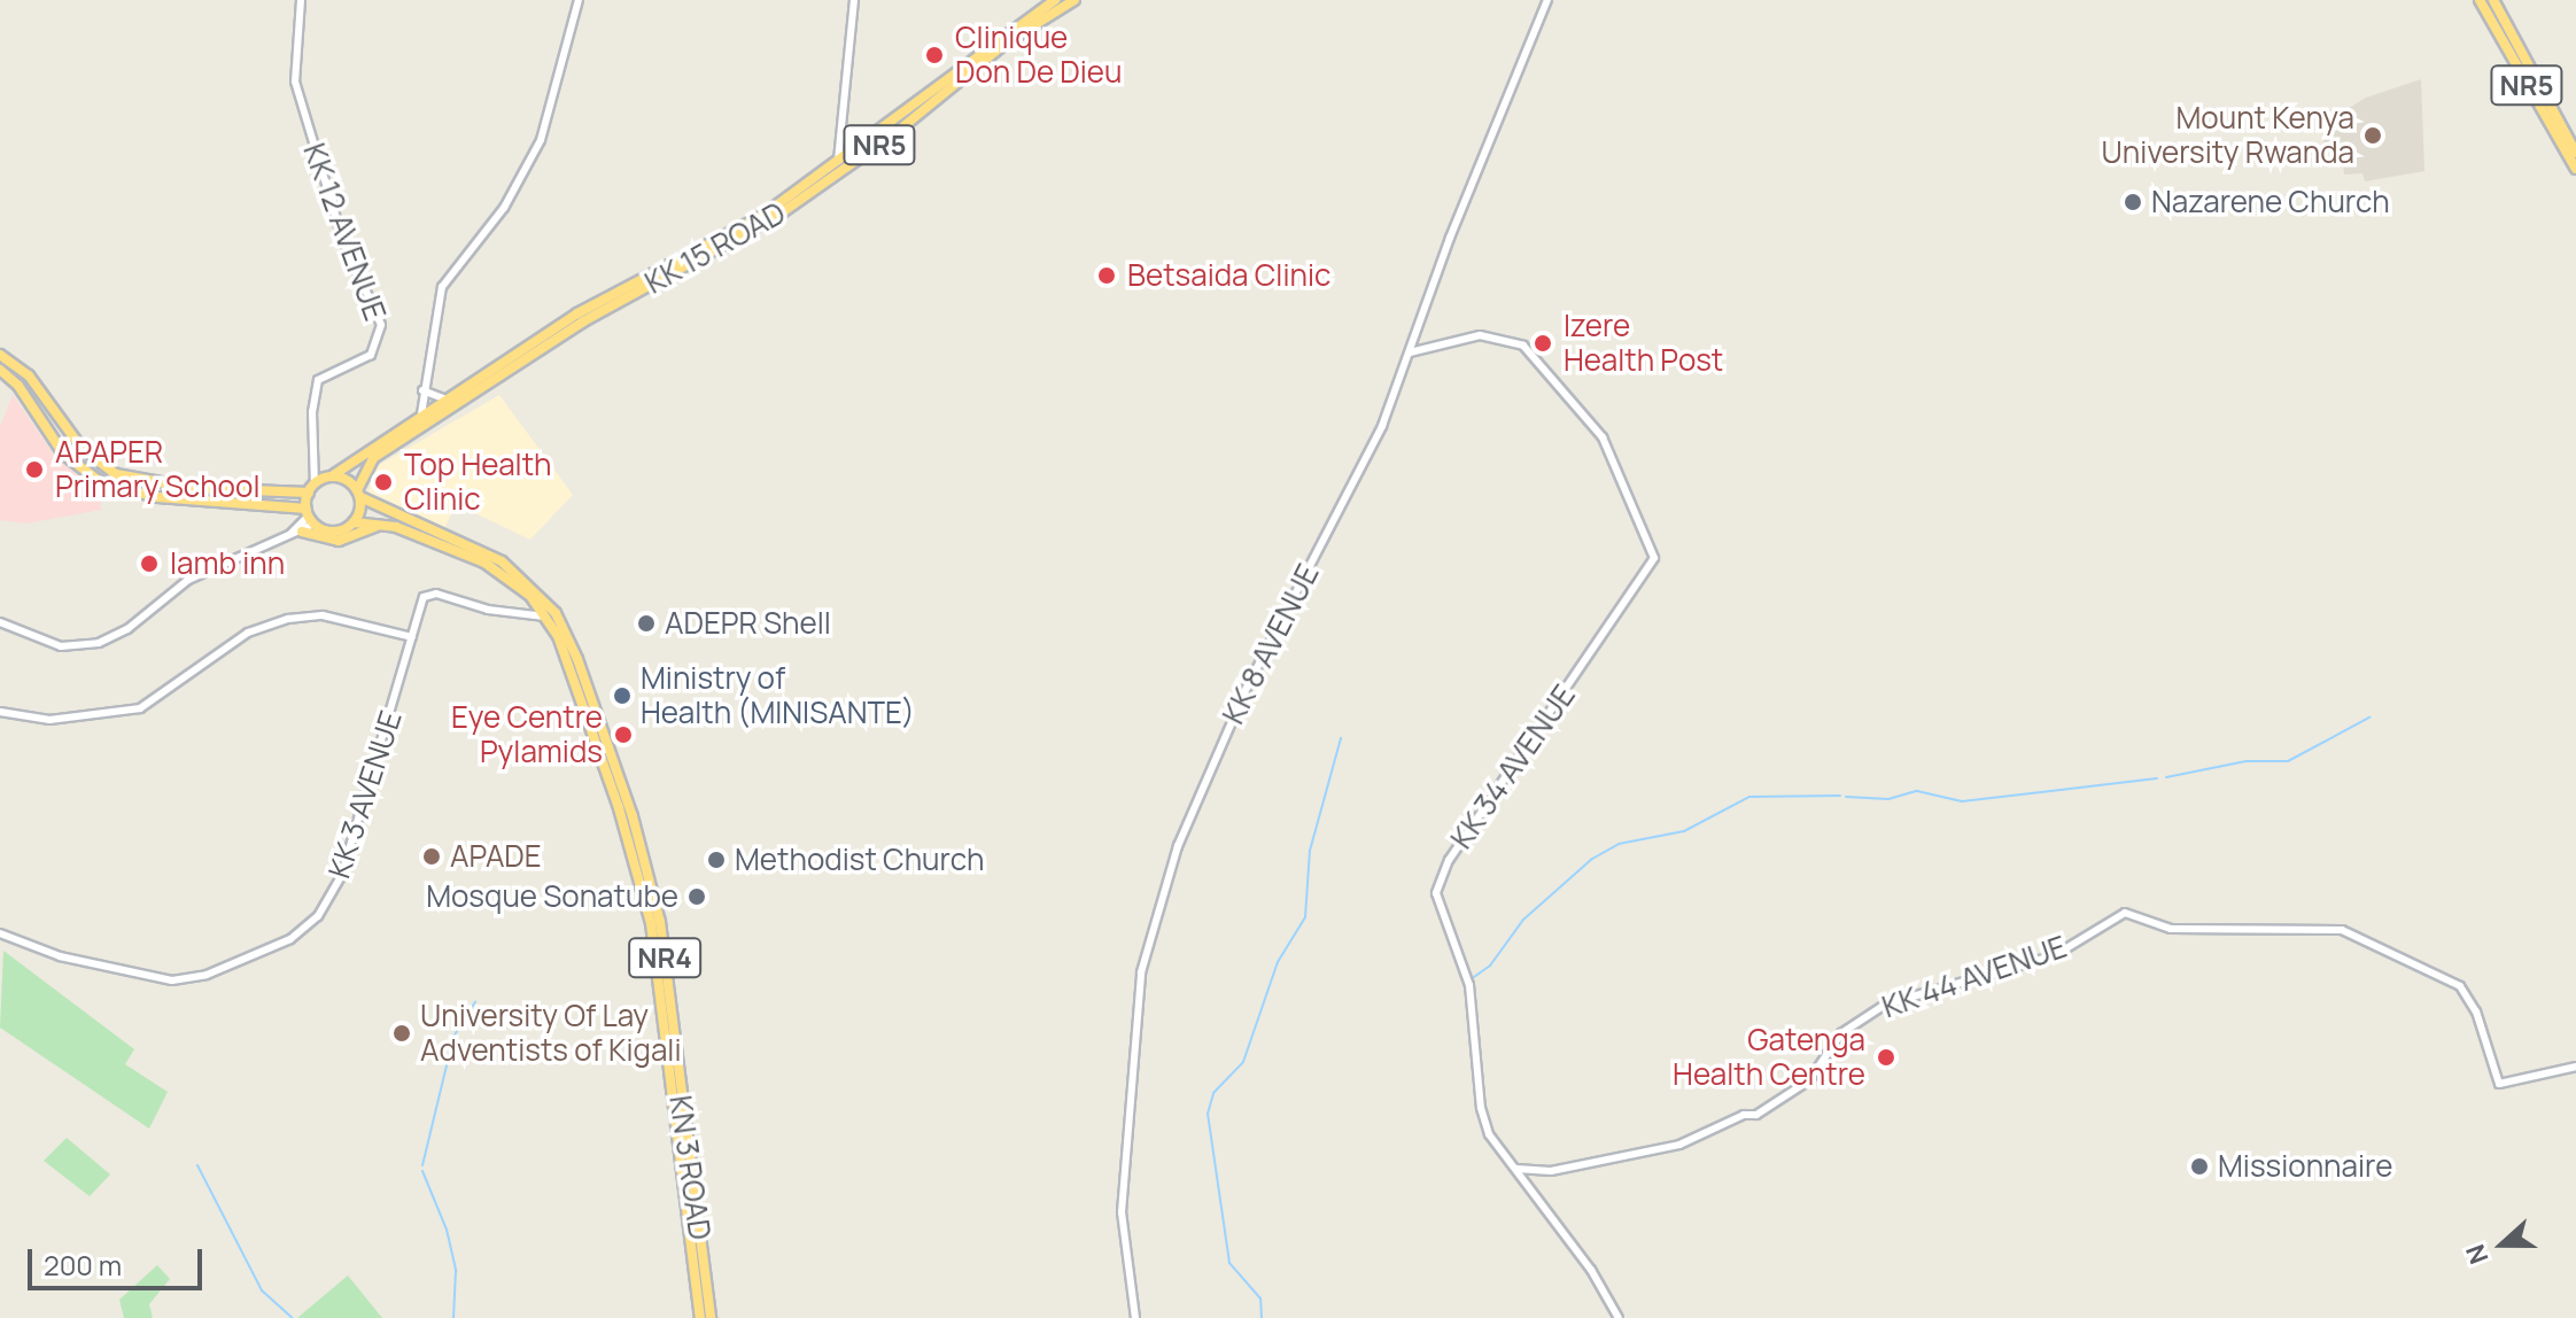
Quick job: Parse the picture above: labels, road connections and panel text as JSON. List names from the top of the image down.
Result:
{
  "streets": {
    "highway": [
      "NR5",
      "KK 15 ROAD",
      "NR4",
      "KN 3 ROAD"
    ],
    "main road": [
      "KK 12 AVENUE",
      "KK 8 AVENUE",
      "KK 34 AVENUE",
      "KK 3 AVENUE",
      "KK 44 AVENUE"
    ]
  },
  "crossings": [
    ["KK 12 AVENUE", "KK 15 ROAD"],
    ["KK 8 AVENUE", "KK 34 AVENUE"],
    ["KK 34 AVENUE", "KK 44 AVENUE"],
    ["KK 3 AVENUE", "KN 3 ROAD"]
  ],
  "places": [
    "Clinique Don De Dieu",
    "Mount Kenya University Rwanda",
    "Nazarene Church",
    "Betsaida Clinic",
    "Izere Health Post",
    "APAPER Primary School",
    "Top Health Clinic",
    "lamb inn",
    "ADEPR Shell",
    "Ministry of Health (MINISANTE)",
    "Eye Centre Pylamids",
    "APADE",
    "Methodist Church",
    "Mosque Sonatube",
    "University Of Lay Adventists of Kigali",
    "Gatenga Health Centre",
    "Missionnaire"
  ],
  "scale_bar": "200 m",
  "north": "left"
}
